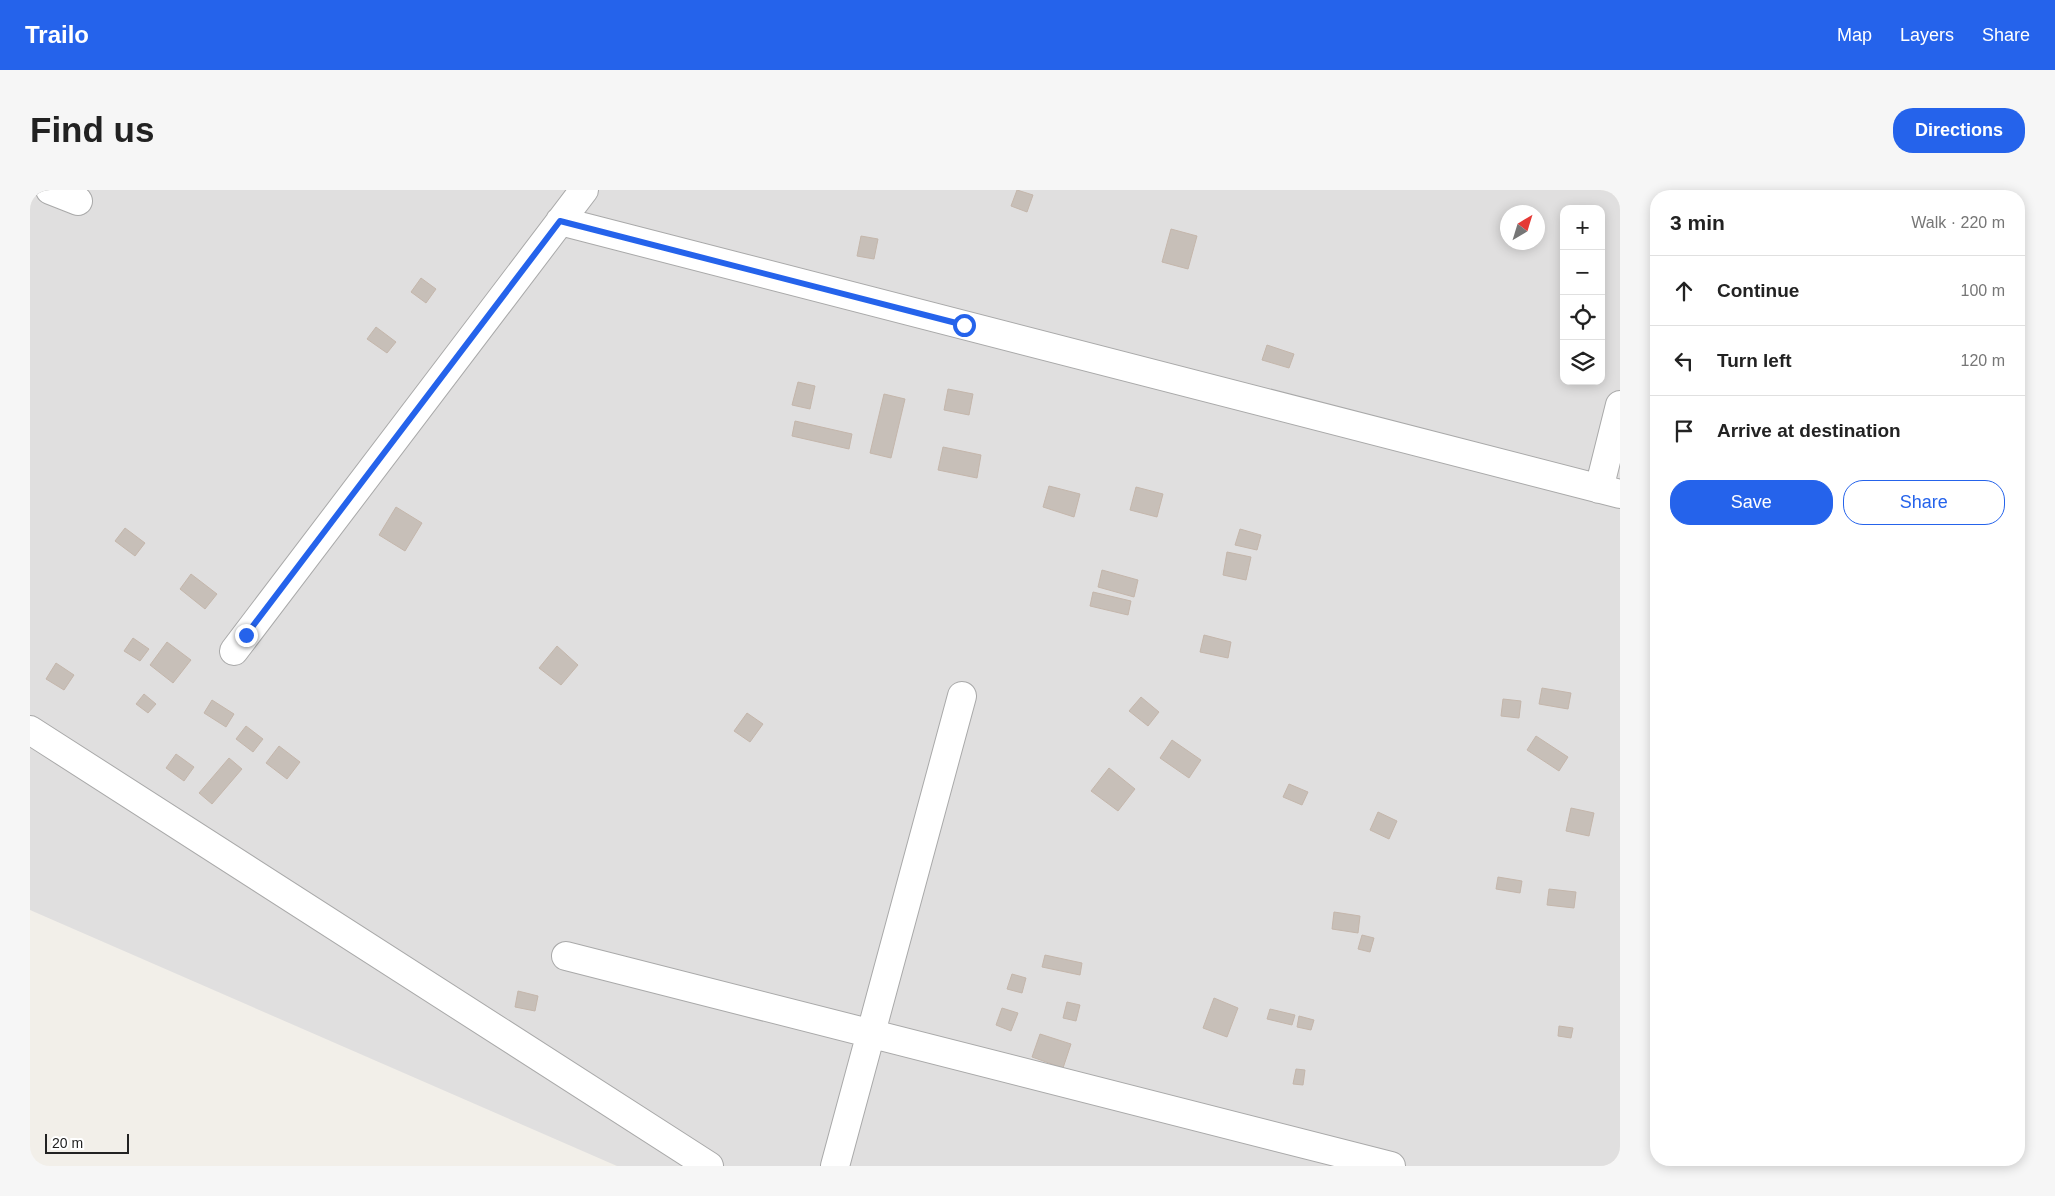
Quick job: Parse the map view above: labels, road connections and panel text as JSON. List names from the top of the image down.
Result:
{
  "scale_bar": "20 m",
  "north": "top right",
  "page": {
    "header": "Trailo",
    "nav": ["Map", "Layers", "Share"],
    "buttons": [
      "Directions",
      ["Save", "Share"]
    ],
    "title": "Find us",
    "heading": ["3 min", "Walk · 220 m"],
    "map_buttons": ["+", "−"],
    "list": [
      ["Continue", "100 m"],
      ["Turn left", "120 m"],
      "Arrive at destination"
    ],
    "scale": "20 m"
  }
}
